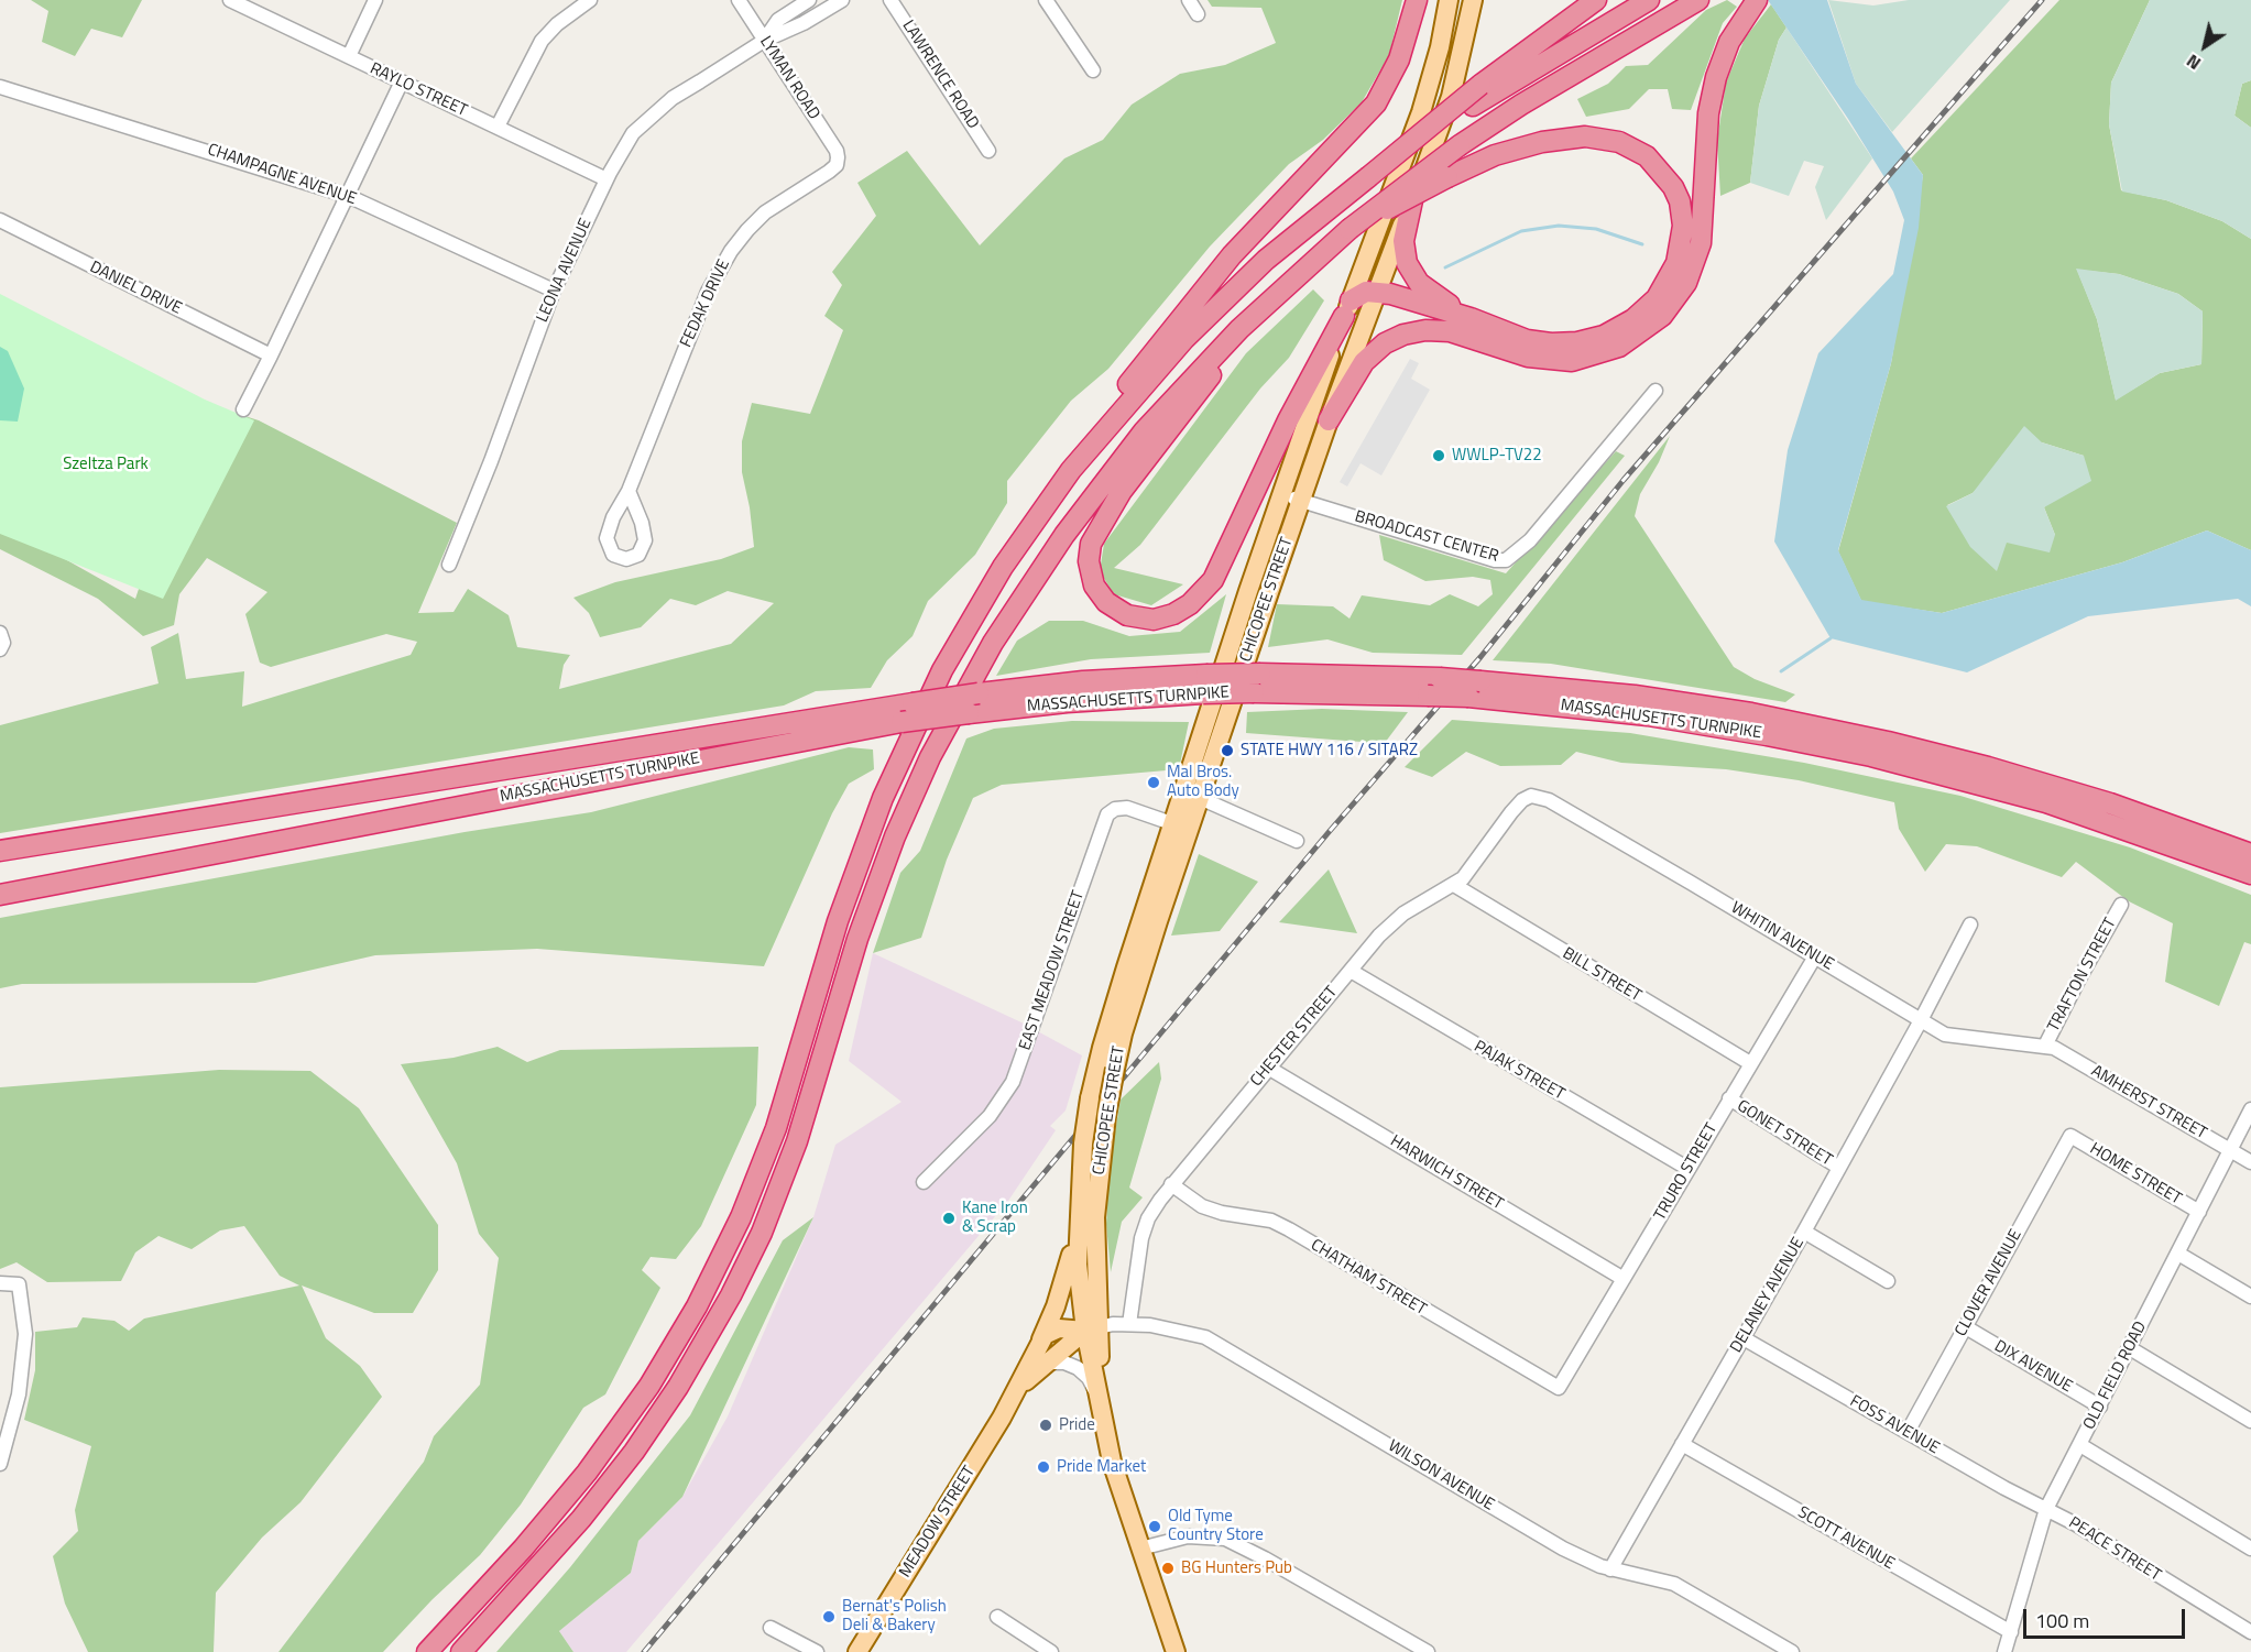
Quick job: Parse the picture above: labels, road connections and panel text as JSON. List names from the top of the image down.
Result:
{
  "streets": {
    "highway": ["MASSACHUSETTS TURNPIKE"],
    "main road": ["CHICOPEE STREET", "MEADOW STREET"],
    "street": [
      "LAWRENCE ROAD",
      "LYMAN ROAD",
      "RAYLO STREET",
      "CHAMPAGNE AVENUE",
      "LEONA AVENUE",
      "DANIEL DRIVE",
      "FEDAK DRIVE",
      "BROADCAST CENTER",
      "WHITIN AVENUE",
      "EAST MEADOW STREET",
      "BILL STREET",
      "TRAFTON STREET",
      "CHESTER STREET",
      "PAJAK STREET",
      "AMHERST STREET",
      "GONET STREET",
      "TRURO STREET",
      "HARWICH STREET",
      "HOME STREET",
      "CHATHAM STREET",
      "CLOVER AVENUE",
      "DELANEY AVENUE",
      "DIX AVENUE",
      "OLD FIELD ROAD",
      "FOSS AVENUE",
      "WILSON AVENUE",
      "SCOTT AVENUE",
      "PEACE STREET"
    ]
  },
  "crossings": [
    ["LYMAN ROAD", "LEONA AVENUE"],
    ["LYMAN ROAD", "FEDAK DRIVE"],
    ["RAYLO STREET", "LEONA AVENUE"],
    ["CHAMPAGNE AVENUE", "LEONA AVENUE"],
    ["BROADCAST CENTER", "CHICOPEE STREET"],
    ["CHICOPEE STREET", "EAST MEADOW STREET"],
    ["CHICOPEE STREET", "WILSON AVENUE"],
    ["CHICOPEE STREET", "MEADOW STREET"],
    ["WHITIN AVENUE", "TRAFTON STREET"],
    ["WHITIN AVENUE", "CHESTER STREET"],
    ["WHITIN AVENUE", "AMHERST STREET"],
    ["WHITIN AVENUE", "TRURO STREET"],
    ["WHITIN AVENUE", "DELANEY AVENUE"],
    ["BILL STREET", "CHESTER STREET"],
    ["BILL STREET", "TRURO STREET"],
    ["TRAFTON STREET", "AMHERST STREET"],
    ["CHESTER STREET", "PAJAK STREET"],
    ["CHESTER STREET", "HARWICH STREET"],
    ["CHESTER STREET", "CHATHAM STREET"],
    ["CHESTER STREET", "WILSON AVENUE"],
    ["PAJAK STREET", "TRURO STREET"],
    ["AMHERST STREET", "OLD FIELD ROAD"],
    ["GONET STREET", "TRURO STREET"],
    ["GONET STREET", "DELANEY AVENUE"],
    ["TRURO STREET", "HARWICH STREET"],
    ["TRURO STREET", "CHATHAM STREET"],
    ["HOME STREET", "CLOVER AVENUE"],
    ["HOME STREET", "OLD FIELD ROAD"],
    ["CLOVER AVENUE", "DIX AVENUE"],
    ["CLOVER AVENUE", "FOSS AVENUE"],
    ["DELANEY AVENUE", "FOSS AVENUE"],
    ["DELANEY AVENUE", "WILSON AVENUE"],
    ["DELANEY AVENUE", "SCOTT AVENUE"],
    ["DIX AVENUE", "OLD FIELD ROAD"],
    ["OLD FIELD ROAD", "FOSS AVENUE"],
    ["OLD FIELD ROAD", "SCOTT AVENUE"],
    ["OLD FIELD ROAD", "PEACE STREET"],
    ["FOSS AVENUE", "PEACE STREET"],
    ["WILSON AVENUE", "MEADOW STREET"]
  ],
  "parks": ["Szeltza Park"],
  "places": [
    "WWLP-TV22",
    "STATE HWY 116 / SITARZ",
    "Mal Bros. Auto Body",
    "Kane Iron & Scrap",
    "Pride",
    "Pride Market",
    "Old Tyme Country Store",
    "BG Hunters Pub",
    "Bernat's Polish Deli & Bakery"
  ],
  "scale_bar": "100 m",
  "north": "bottom left"
}
